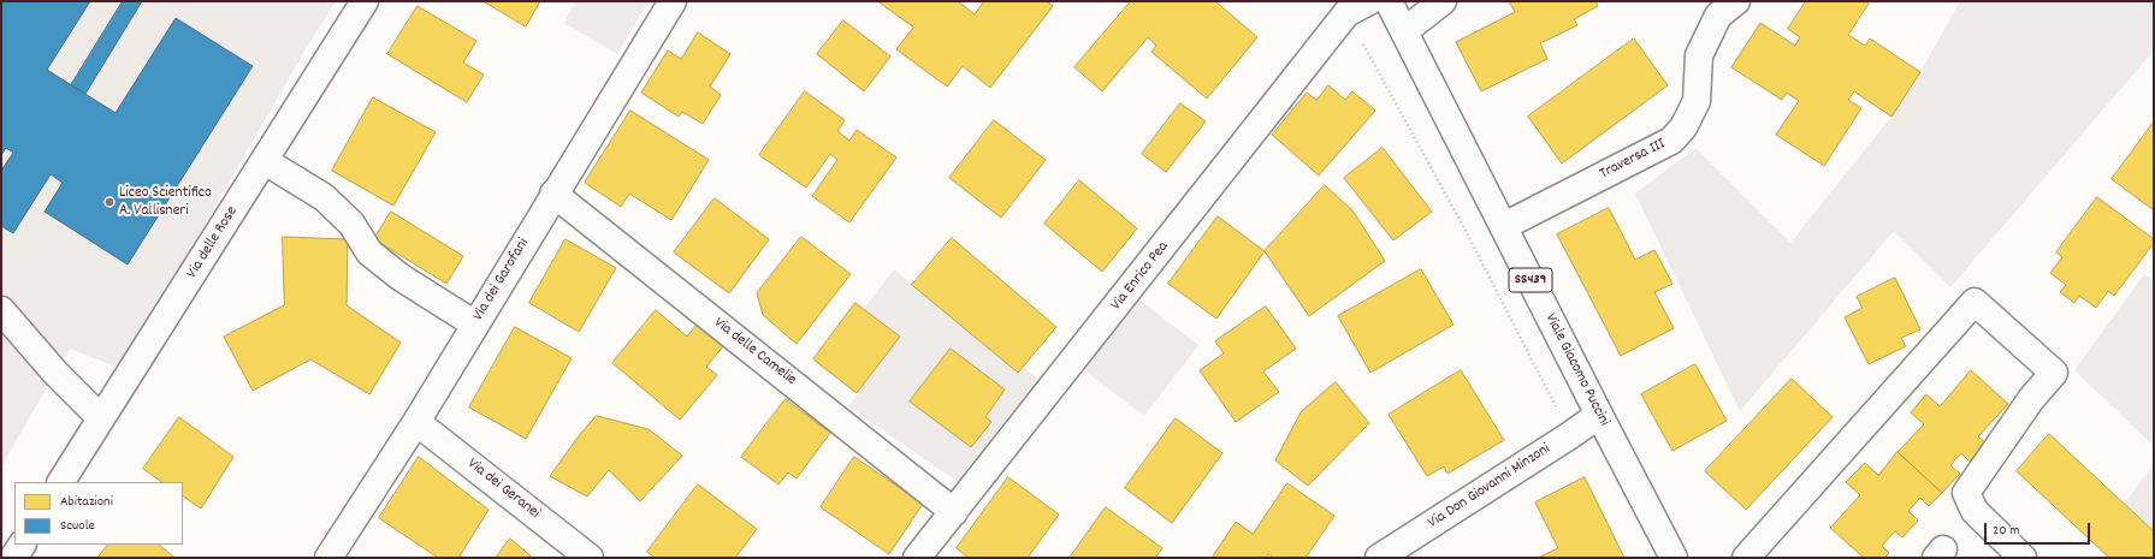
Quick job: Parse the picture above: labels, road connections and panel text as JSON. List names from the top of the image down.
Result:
{
  "streets": {
    "street": [
      "Traversa III",
      "Via delle Rose",
      "Via Enrico Pea",
      "Via dei Garofani",
      "SS439",
      "Via delle Camelie",
      "Viale Giacomo Puccini",
      "Via Don Giovanni Minzoni",
      "Via dei Geranei"
    ]
  },
  "crossings": [
    ["Traversa III", "Viale Giacomo Puccini"],
    ["Via Enrico Pea", "Via delle Camelie"],
    ["Via dei Garofani", "Via delle Camelie"],
    ["Via dei Garofani", "Via dei Geranei"],
    ["Viale Giacomo Puccini", "Via Don Giovanni Minzoni"]
  ],
  "places": ["Liceo Scientifico A. Vallisneri"],
  "legend": ["Abitazioni", "Scuole"],
  "scale_bar": "20 m"
}
